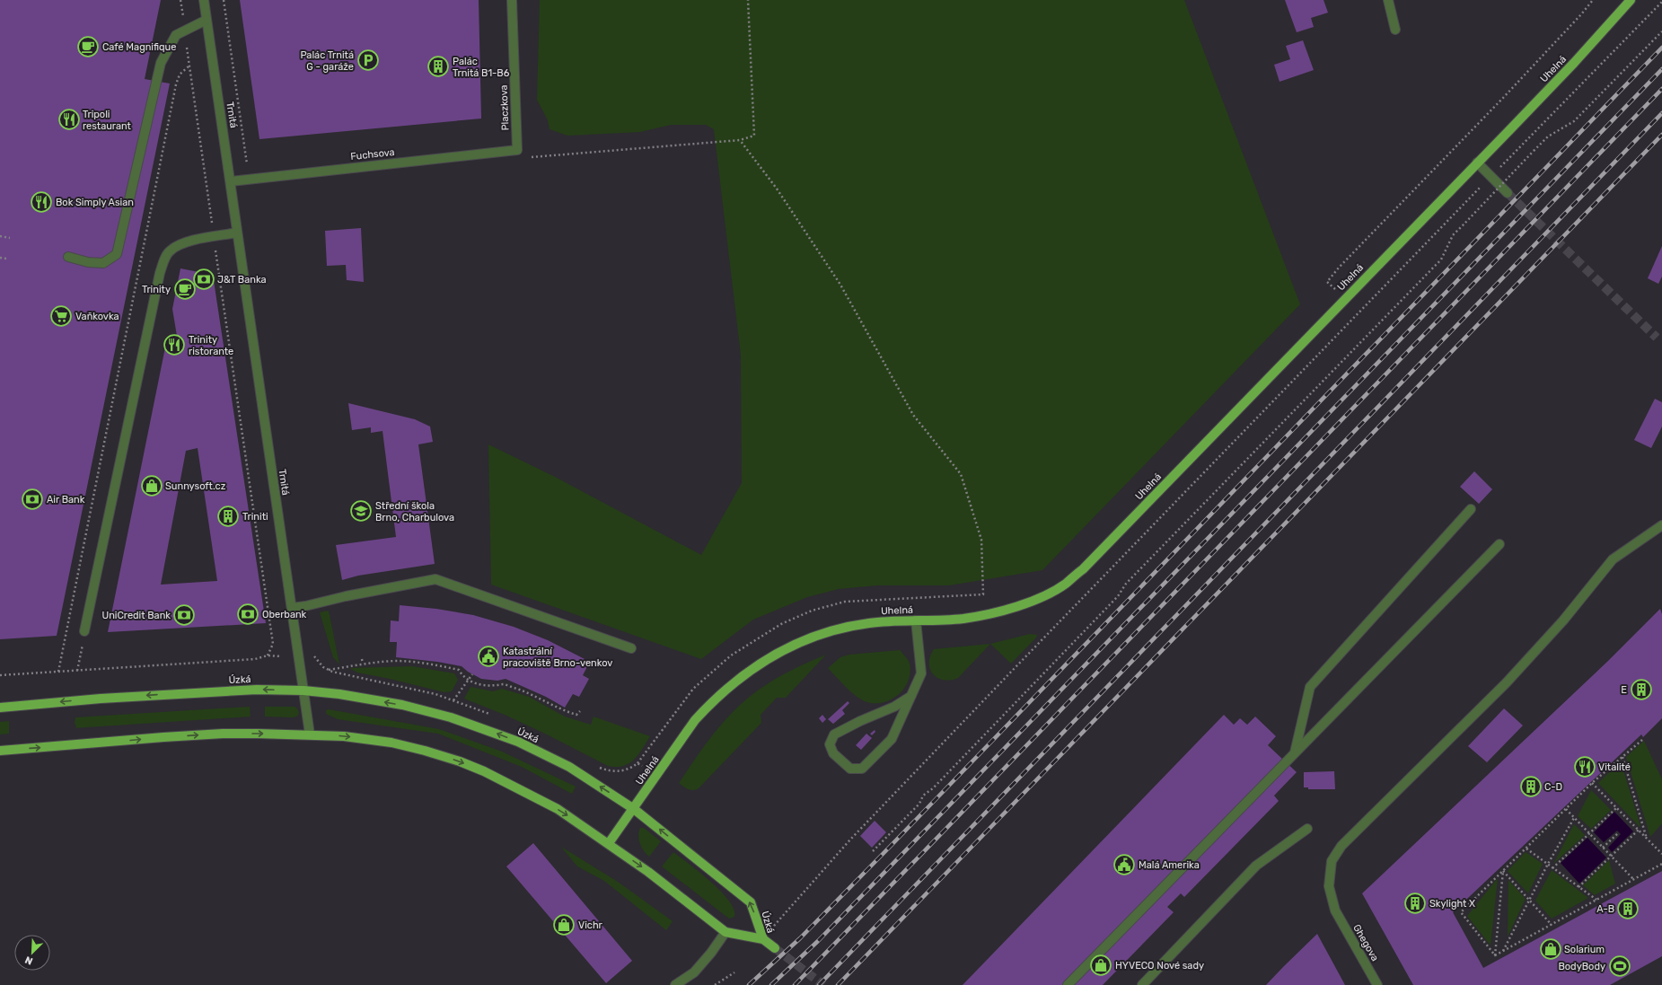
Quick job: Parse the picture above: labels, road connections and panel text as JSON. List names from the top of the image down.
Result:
{
  "streets": {
    "main road": ["Uhelná", "Úzká"],
    "street": [
      "Placzkova",
      "Trnitá",
      "Fuchsova",
      "Ghegova"
    ]
  },
  "crossings": [
    ["Uhelná", "Úzká"],
    ["Placzkova", "Fuchsova"],
    ["Trnitá", "Fuchsova"],
    ["Trnitá", "Úzká"]
  ],
  "places": {
    "cafe": ["Café Magnifique", "Trinity"],
    "parking": ["Palác Trnitá G - garáže"],
    "building": [
      "Palác Trnitá B1-B6",
      "Triniti",
      "E",
      "C-D",
      "Skylight X",
      "A-B"
    ],
    "restaurant": [
      "Tripoli restaurant",
      "Bok Simply Asian",
      "Trinity ristorante",
      "Vitalité"
    ],
    "bank": [
      "J&T Banka",
      "Air Bank",
      "Oberbank",
      "UniCredit Bank"
    ],
    "supermarket": ["Vaňkovka"],
    "shop": [
      "Sunnysoft.cz",
      "Vichr",
      "Solarium",
      "HYVECO Nové sady"
    ],
    "school or university": ["Střední škola Brno, Charbulova"],
    "public building": ["Katastrální pracoviště Brno-venkov", "Malá Amerika"],
    "sports": ["BodyBody"]
  },
  "north": "bottom left"
}
